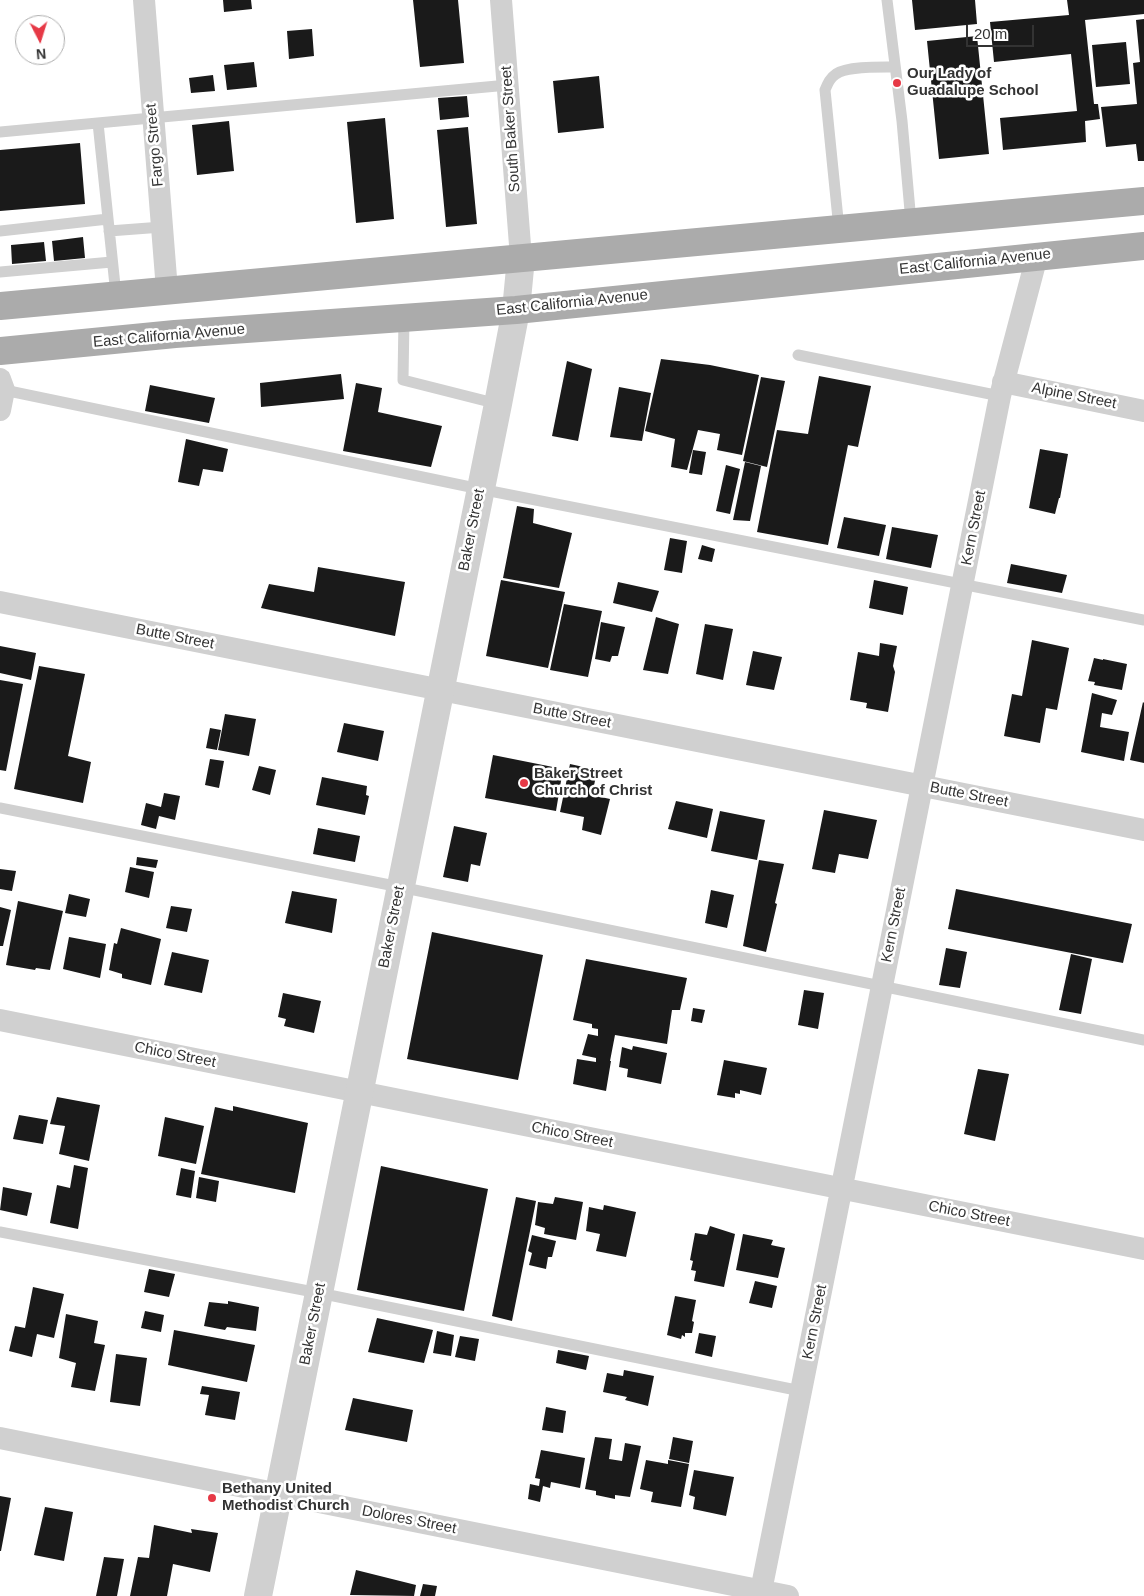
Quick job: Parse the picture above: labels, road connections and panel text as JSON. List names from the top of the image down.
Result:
{
  "streets": {
    "main road": ["East California Avenue"],
    "street": [
      "South Baker Street",
      "Fargo Street",
      "Alpine Street",
      "Kern Street",
      "Baker Street",
      "Butte Street",
      "Chico Street",
      "Dolores Street"
    ]
  },
  "crossings": [
    ["South Baker Street", "Baker Street"],
    ["East California Avenue", "Kern Street"],
    ["East California Avenue", "Baker Street"],
    ["Alpine Street", "Kern Street"],
    ["Kern Street", "Butte Street"],
    ["Kern Street", "Chico Street"],
    ["Kern Street", "Dolores Street"],
    ["Baker Street", "Butte Street"],
    ["Baker Street", "Chico Street"],
    ["Baker Street", "Dolores Street"]
  ],
  "places": ["Our Lady of Guadalupe School", "Baker Street Church of Christ", "Bethany United Methodist Church"],
  "scale_bar": "20 m",
  "north": "bottom"
}
